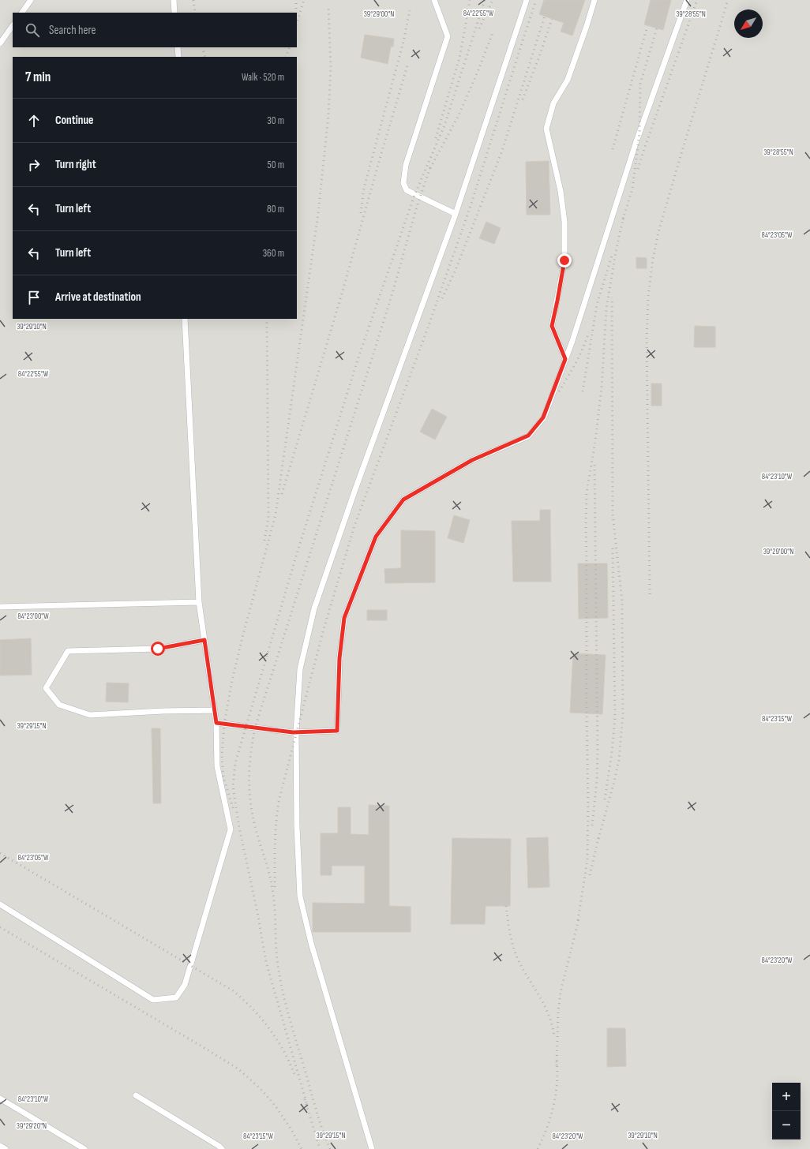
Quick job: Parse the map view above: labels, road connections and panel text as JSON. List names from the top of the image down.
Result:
{
  "north": "bottom left",
  "page": {
    "search": "Search here",
    "heading": ["7 min", "Walk · 520 m"],
    "list": [
      ["Continue", "30 m"],
      ["Turn right", "50 m"],
      ["Turn left", "80 m"],
      ["Turn left", "360 m"],
      "Arrive at destination"
    ],
    "map_buttons": ["+", "−"]
  },
  "coordinates": [
    "84°22'55\"W",
    "39°29'00\"N",
    "39°28'55\"N",
    "84°23'05\"W",
    "39°29'10\"N",
    "84°23'10\"W",
    "84°23'00\"W",
    "84°23'15\"W",
    "39°29'15\"N",
    "84°23'20\"W",
    "39°29'20\"N"
  ]
}
